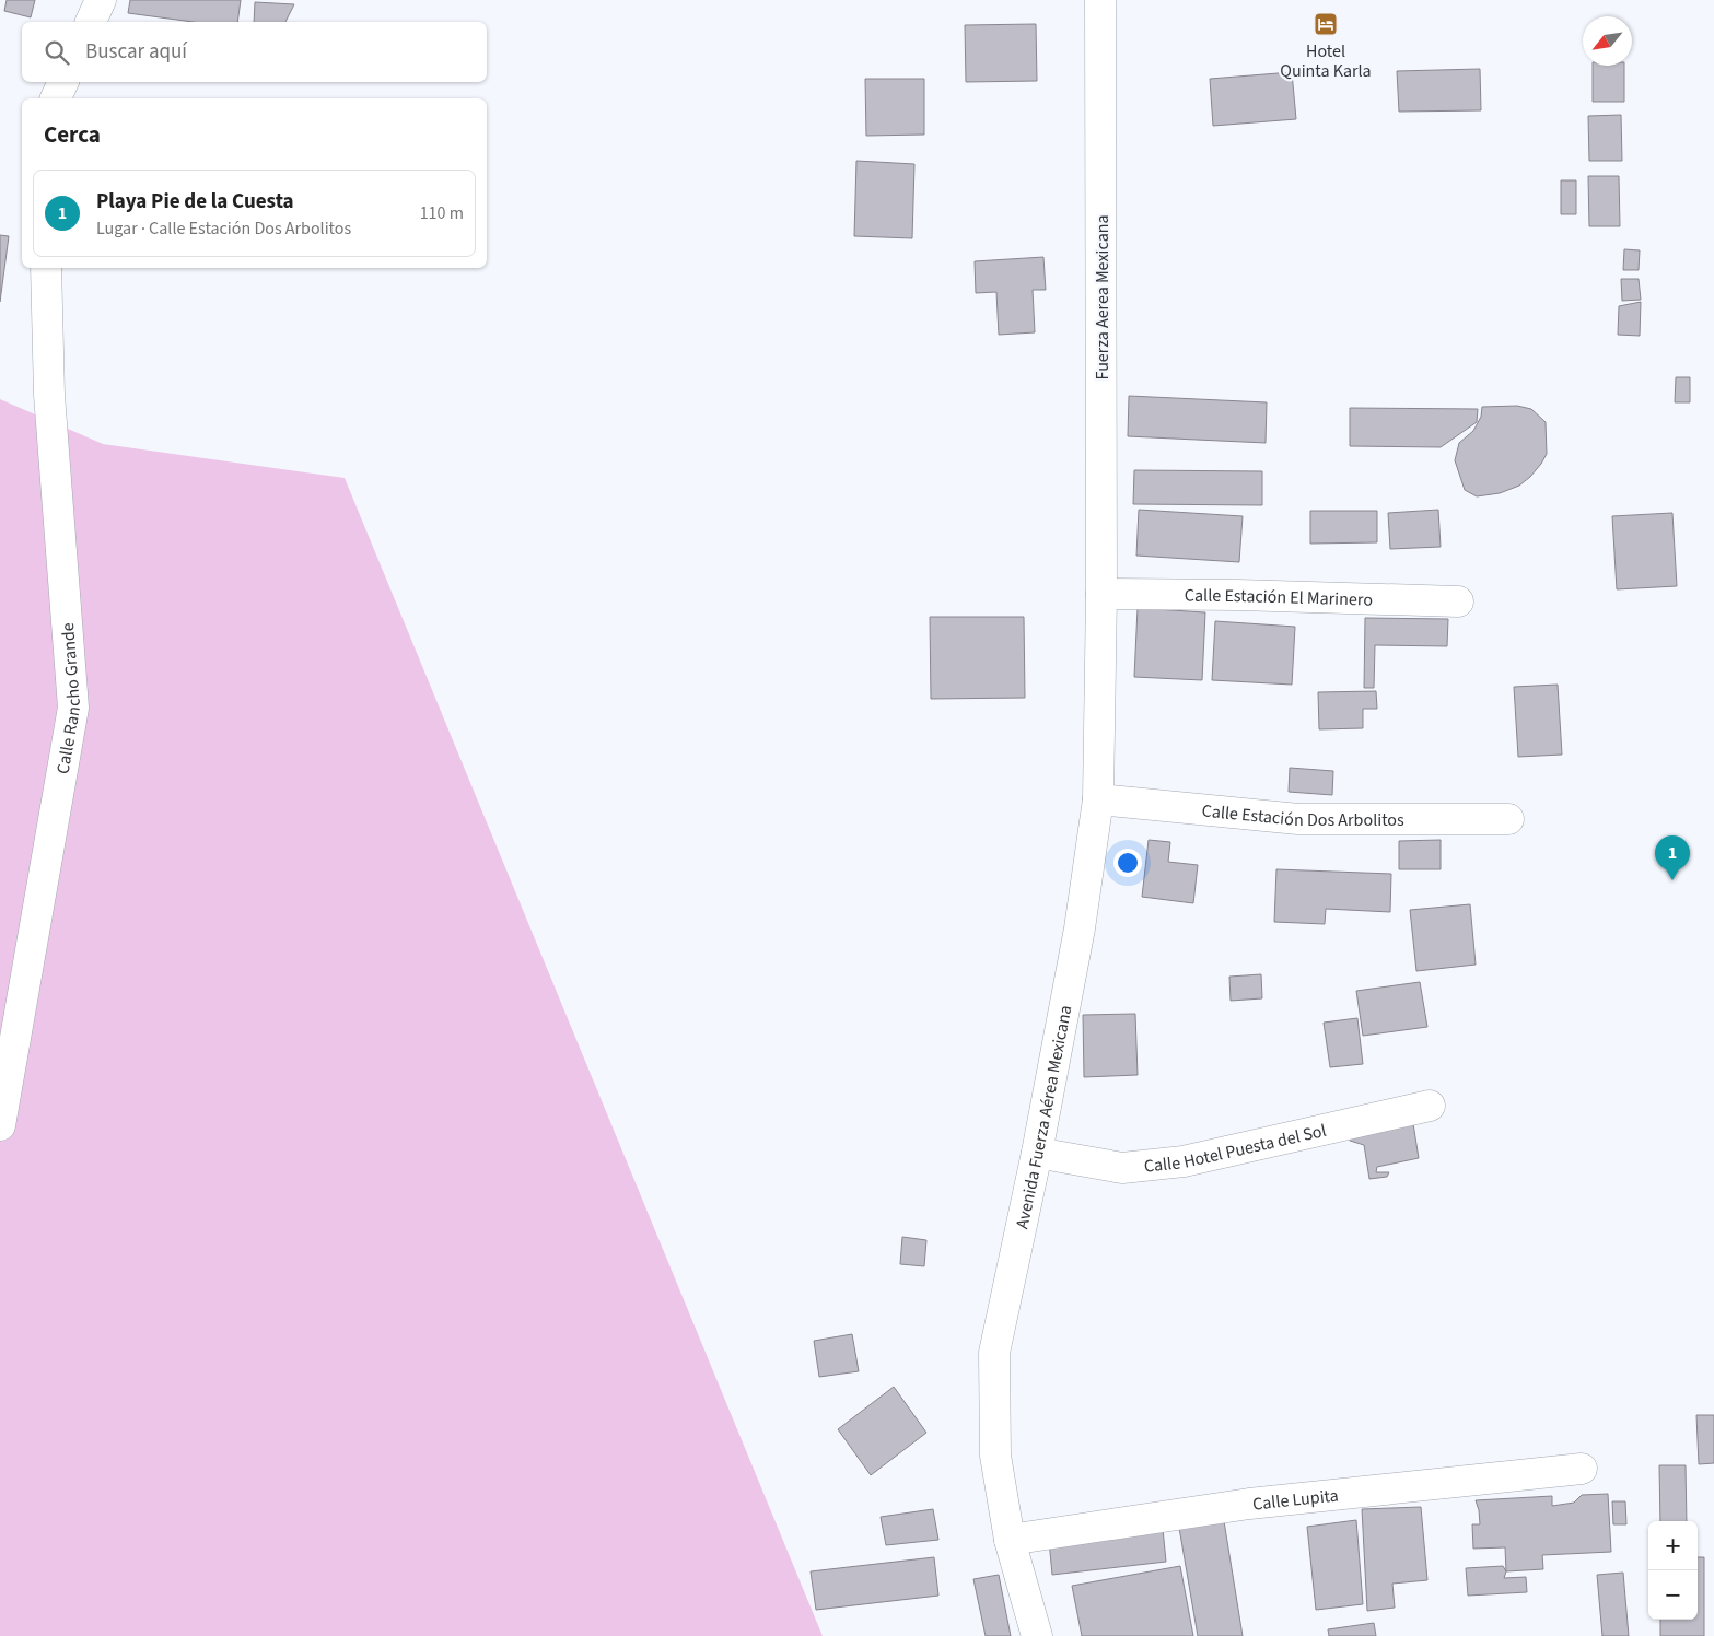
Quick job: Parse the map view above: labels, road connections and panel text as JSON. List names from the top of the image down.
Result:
{
  "streets": {
    "street": [
      "Fuerza Aerea Mexicana",
      "Calle Estación El Marinero",
      "Calle Rancho Grande",
      "Calle Estación Dos Arbolitos",
      "Avenida Fuerza Aérea Mexicana",
      "Calle Hotel Puesta del Sol",
      "Calle Lupita"
    ]
  },
  "crossings": [
    ["Fuerza Aerea Mexicana", "Calle Estación El Marinero"],
    ["Fuerza Aerea Mexicana", "Avenida Fuerza Aérea Mexicana"],
    ["Calle Estación El Marinero", "Avenida Fuerza Aérea Mexicana"],
    ["Calle Estación Dos Arbolitos", "Avenida Fuerza Aérea Mexicana"],
    ["Avenida Fuerza Aérea Mexicana", "Calle Hotel Puesta del Sol"],
    ["Avenida Fuerza Aérea Mexicana", "Calle Lupita"]
  ],
  "places": {
    "hotel": ["Hotel Quinta Karla"]
  },
  "north": "bottom left",
  "page": {
    "search": "Buscar aquí",
    "heading": "Cerca",
    "list": [
      {
        "mark": "1",
        "name": "Playa Pie de la Cuesta",
        "note": "Lugar · Calle Estación Dos Arbolitos",
        "value": "110 m"
      }
    ],
    "pins": "1",
    "map_buttons": ["+", "−"]
  }
}
